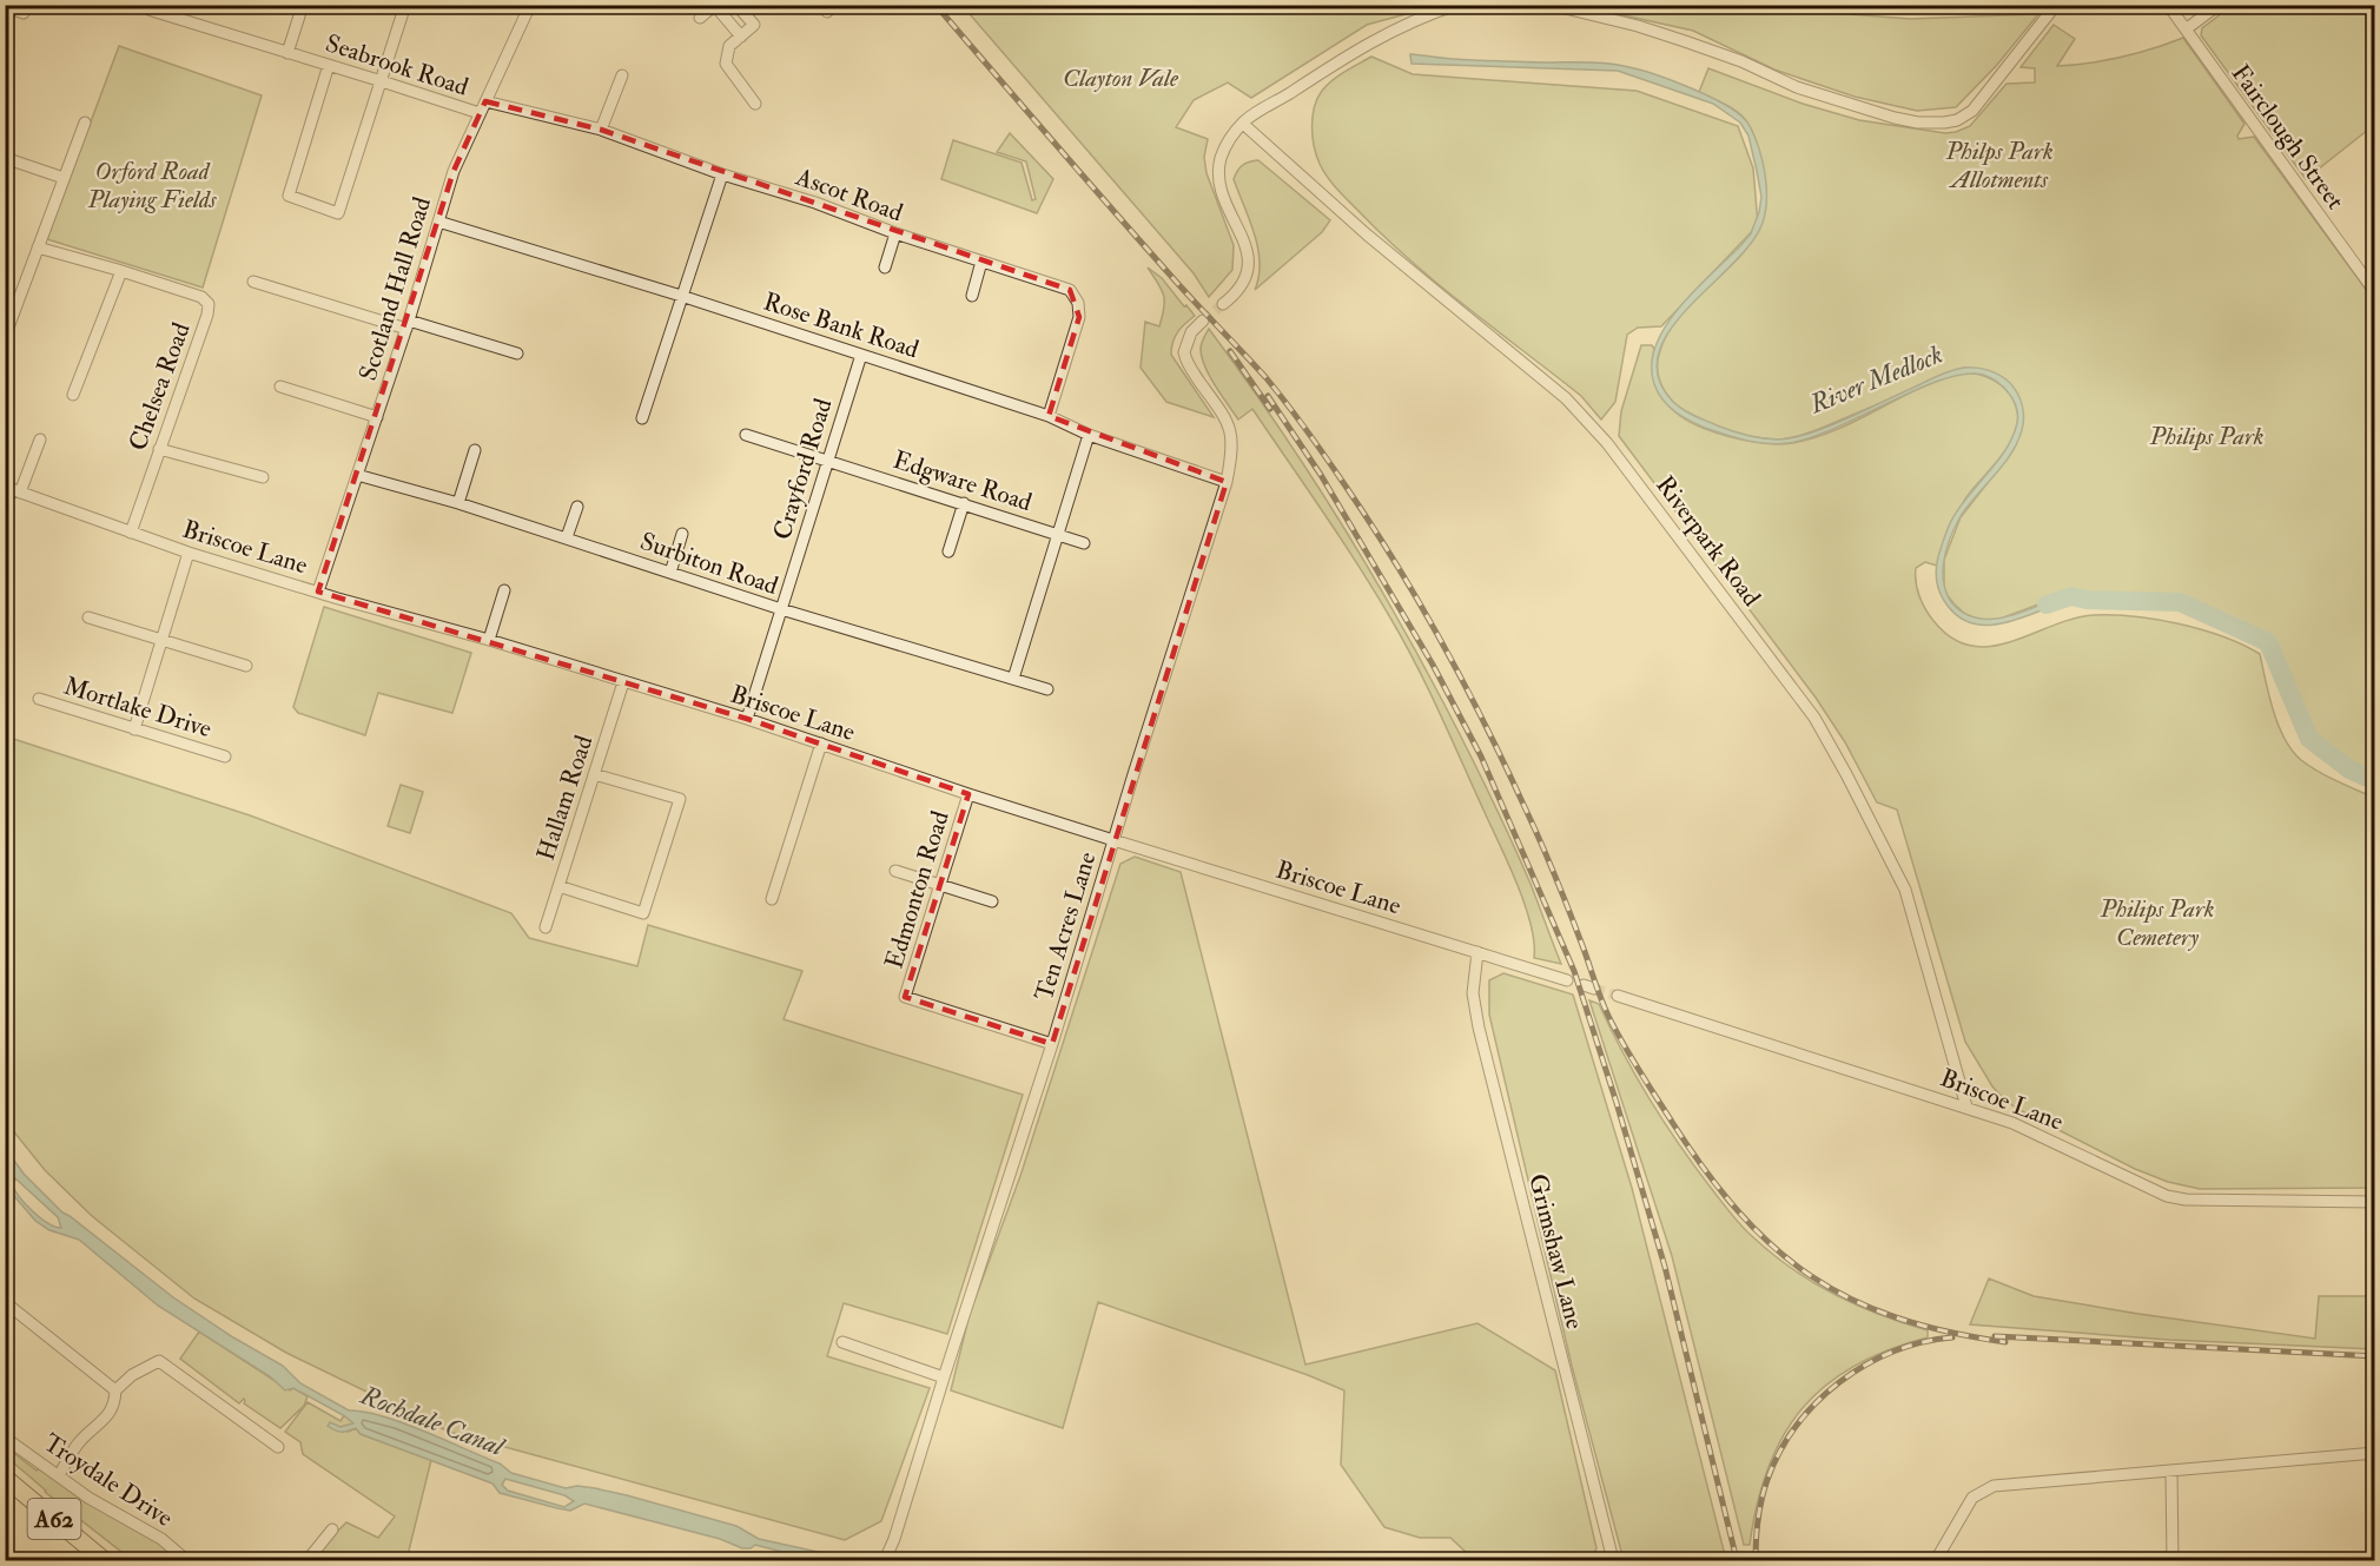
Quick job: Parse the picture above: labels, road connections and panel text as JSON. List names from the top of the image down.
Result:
{
  "streets": {
    "highway": ["A62"],
    "street": [
      "Seabrook Road",
      "Fairclough Street",
      "Ascot Road",
      "Scotland Hall Road",
      "Rose Bank Road",
      "Chelsea Road",
      "Crayford Road",
      "Edgware Road",
      "Riverpark Road",
      "Briscoe Lane",
      "Surbiton Road",
      "Mortlake Drive",
      "Hallam Road",
      "Edmonton Road",
      "Ten Acres Lane",
      "Grimshaw Lane",
      "Troydale Drive"
    ]
  },
  "crossings": [
    ["Seabrook Road", "Scotland Hall Road"],
    ["Ascot Road", "Scotland Hall Road"],
    ["Ascot Road", "Rose Bank Road"],
    ["Scotland Hall Road", "Rose Bank Road"],
    ["Scotland Hall Road", "Briscoe Lane"],
    ["Scotland Hall Road", "Surbiton Road"],
    ["Rose Bank Road", "Crayford Road"],
    ["Rose Bank Road", "Ten Acres Lane"],
    ["Chelsea Road", "Briscoe Lane"],
    ["Crayford Road", "Edgware Road"],
    ["Crayford Road", "Briscoe Lane"],
    ["Crayford Road", "Surbiton Road"],
    ["Riverpark Road", "Briscoe Lane"],
    ["Briscoe Lane", "Hallam Road"],
    ["Briscoe Lane", "Edmonton Road"],
    ["Briscoe Lane", "Ten Acres Lane"],
    ["Briscoe Lane", "Grimshaw Lane"],
    ["Edmonton Road", "Ten Acres Lane"]
  ],
  "water": ["River Medlock", "Rochdale Canal"],
  "parks": [
    "Clayton Vale",
    "Philps Park Allotments",
    "Orford Road Playing Fields",
    "Philips Park",
    "Philips Park Cemetery"
  ]
}
